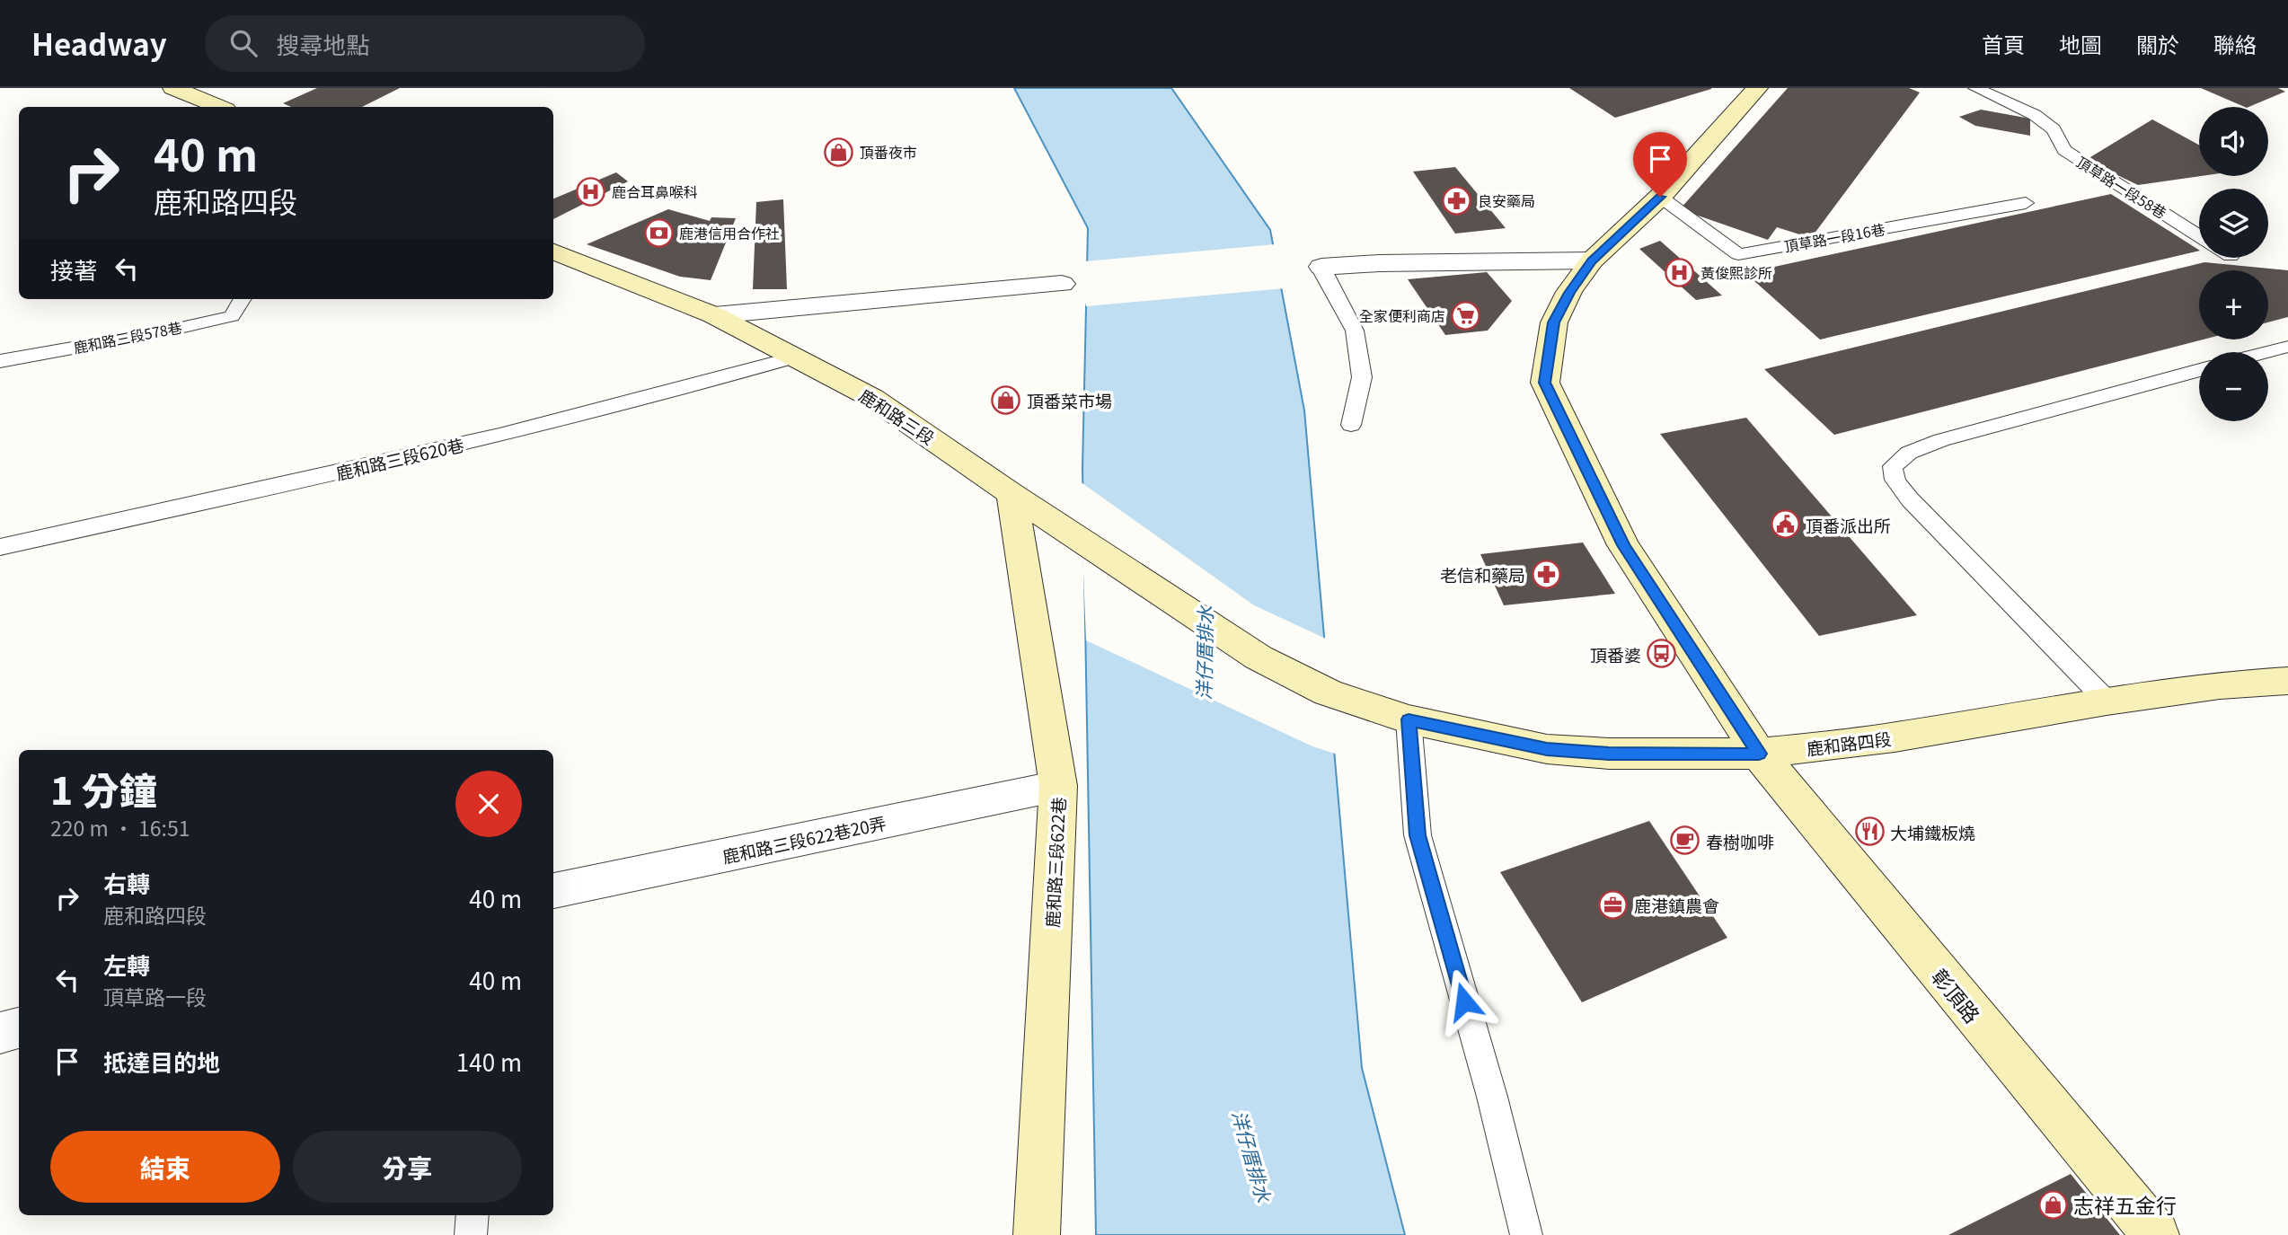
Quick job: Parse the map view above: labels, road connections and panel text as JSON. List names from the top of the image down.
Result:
{
  "streets": {
    "street": [
      "鹿和路三段",
      "鹿和路四段",
      "鹿和路三段622巷20弄",
      "鹿和路三段622巷",
      "彰頂路"
    ],
    "lane": [
      "頂草路一段58巷",
      "頂草路一段16巷",
      "鹿和路三段578巷",
      "鹿和路三段620巷"
    ]
  },
  "crossings": [
    ["頂草路一段16巷", "彰頂路"],
    ["鹿和路三段", "鹿和路三段620巷"],
    ["鹿和路三段", "鹿和路四段"],
    ["鹿和路三段", "鹿和路三段622巷"],
    ["鹿和路四段", "彰頂路"],
    ["鹿和路三段622巷20弄", "鹿和路三段622巷"]
  ],
  "water": ["洋仔厝排水"],
  "places": {
    "shop": ["頂番夜市", "頂番菜市場", "志祥五金行"],
    "hospital": ["鹿合耳鼻喉科", "黃俊熙診所"],
    "pharmacy": ["良安藥局", "老信和藥局"],
    "bank": ["鹿港信用合作社"],
    "supermarket": ["全家便利商店"],
    "public building": ["頂番派出所"],
    "bus stop": ["頂番婆"],
    "restaurant": ["大埔鐵板燒"],
    "cafe": ["春樹咖啡"],
    "office": ["鹿港鎮農會"]
  },
  "page": {
    "header": "Headway",
    "search": "搜尋地點",
    "nav": [
      "首頁",
      "地圖",
      "關於",
      "聯絡"
    ],
    "map_buttons": ["+", "−"],
    "turn": ["40 m", "鹿和路四段"],
    "then": "接著",
    "heading": ["1 分鐘", "220 m · 16:51"],
    "list": [
      {
        "name": "右轉",
        "note": "鹿和路四段",
        "value": "40 m"
      },
      {
        "name": "左轉",
        "note": "頂草路一段",
        "value": "40 m"
      },
      {
        "name": "抵達目的地",
        "value": "140 m"
      }
    ],
    "buttons": ["結束", "分享"]
  }
}
